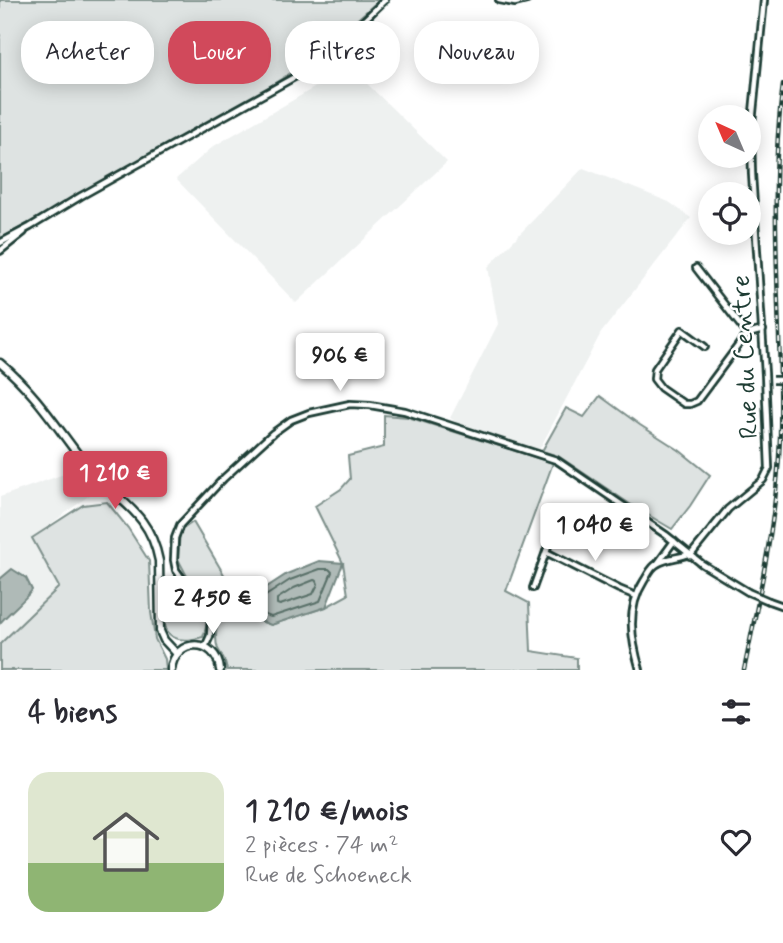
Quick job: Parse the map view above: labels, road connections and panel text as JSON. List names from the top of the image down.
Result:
{
  "streets": {
    "street": ["Rue du Centre"]
  },
  "north": "top left",
  "page": {
    "chip": [
      "Acheter",
      "Louer",
      "Filtres",
      "Nouveau"
    ],
    "price": [
      "906 €",
      "1 210 €",
      "1 040 €",
      "2 450 €"
    ],
    "heading": "4 biens",
    "list": [
      {
        "name": "1 210 €/mois",
        "note": "2 pièces · 74 m² · Rue de Schoeneck"
      }
    ]
  }
}
